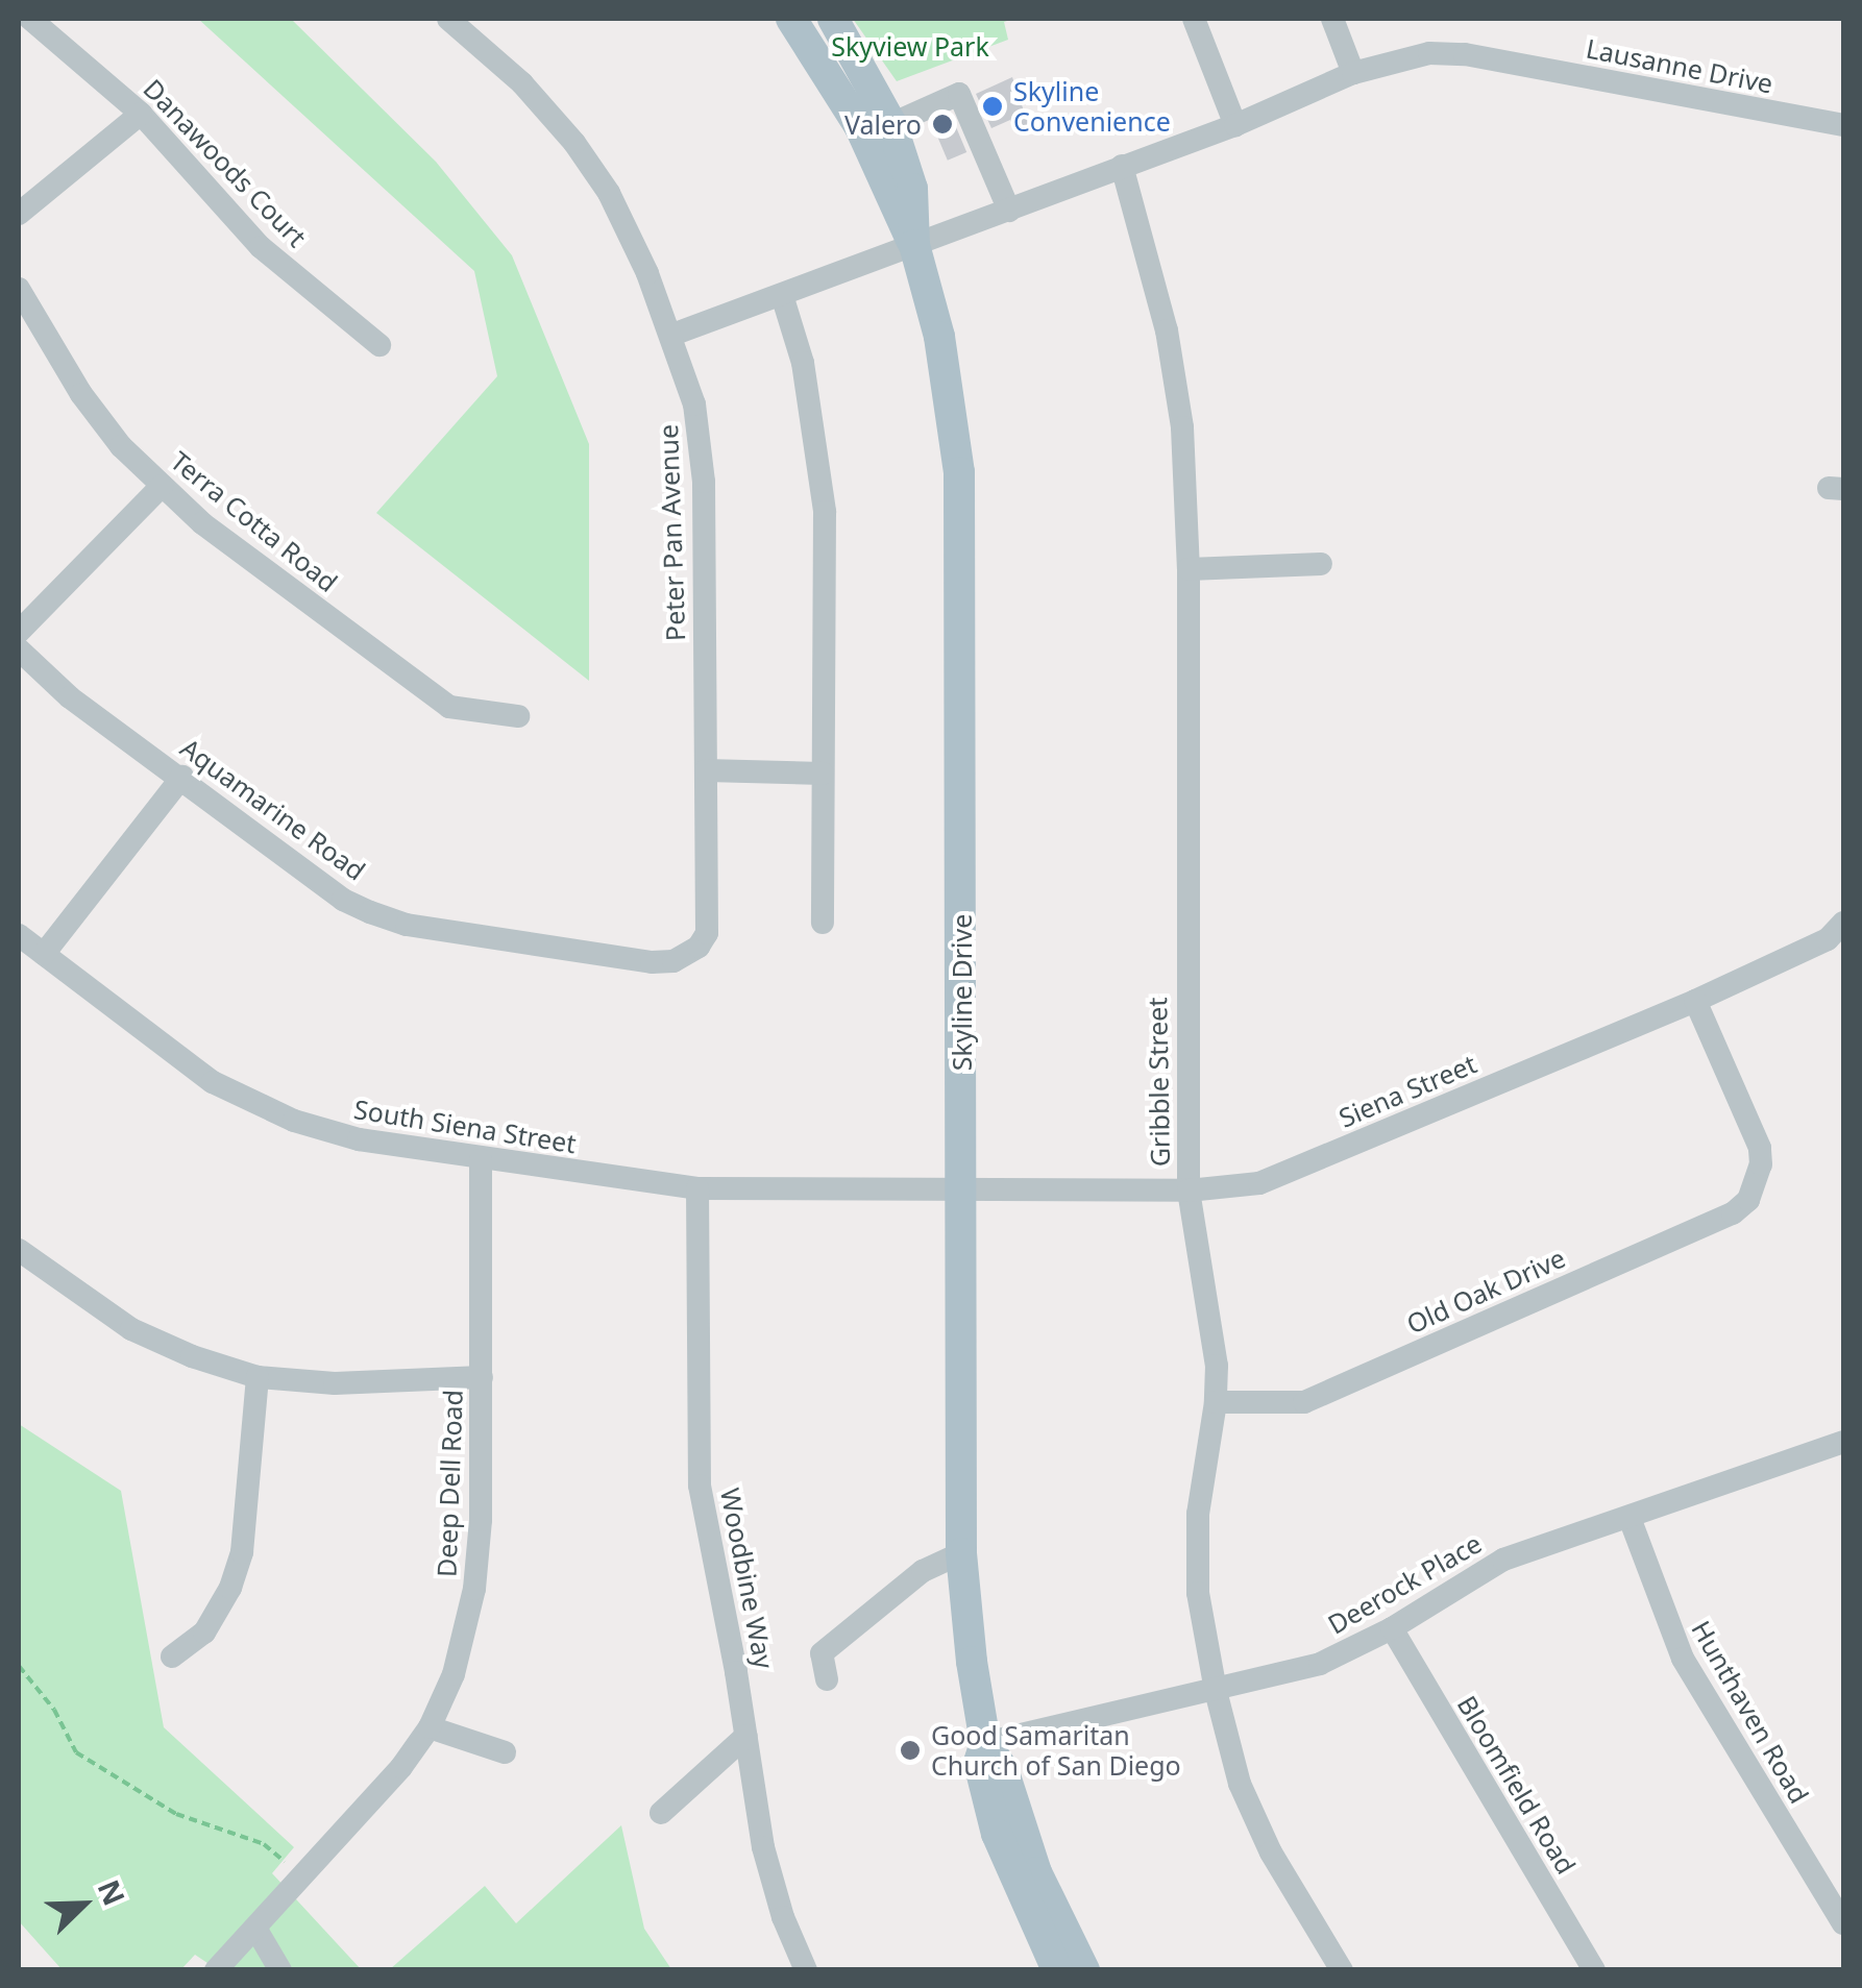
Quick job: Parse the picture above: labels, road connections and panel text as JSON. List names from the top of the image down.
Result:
{
  "streets": {
    "main road": ["Skyline Drive"],
    "street": [
      "Lausanne Drive",
      "Danawoods Court",
      "Terra Cotta Road",
      "Peter Pan Avenue",
      "Aquamarine Road",
      "Gribble Street",
      "Siena Street",
      "South Siena Street",
      "Old Oak Drive",
      "Deep Dell Road",
      "Woodbine Way",
      "Deerock Place",
      "Hunthaven Road",
      "Bloomfield Road"
    ]
  },
  "crossings": [
    ["Lausanne Drive", "Peter Pan Avenue"],
    ["Lausanne Drive", "Skyline Drive"],
    ["Lausanne Drive", "Gribble Street"],
    ["Peter Pan Avenue", "Aquamarine Road"],
    ["Skyline Drive", "Siena Street"],
    ["Skyline Drive", "South Siena Street"],
    ["Skyline Drive", "Deerock Place"],
    ["Gribble Street", "Siena Street"],
    ["Gribble Street", "Old Oak Drive"],
    ["Gribble Street", "Deerock Place"],
    ["Siena Street", "South Siena Street"],
    ["Siena Street", "Old Oak Drive"],
    ["South Siena Street", "Deep Dell Road"],
    ["South Siena Street", "Woodbine Way"],
    ["Deerock Place", "Hunthaven Road"],
    ["Deerock Place", "Bloomfield Road"]
  ],
  "parks": ["Skyview Park"],
  "places": ["Skyline Convenience", "Valero", "Good Samaritan Church of San Diego"],
  "north": "top right"
}
